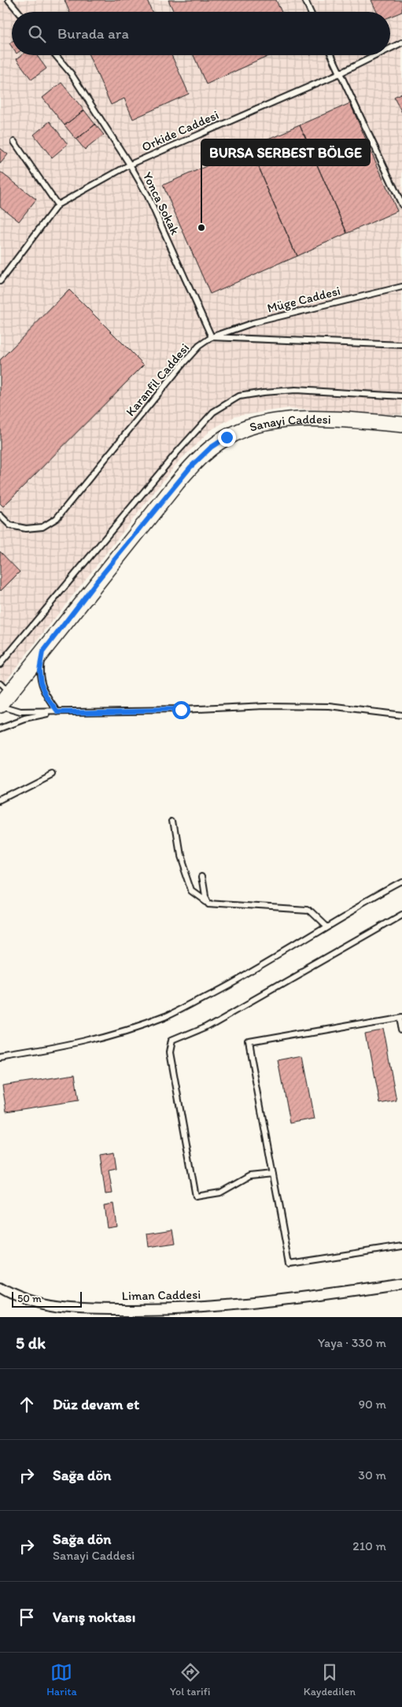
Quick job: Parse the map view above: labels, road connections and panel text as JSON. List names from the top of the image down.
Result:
{
  "streets": {
    "main road": ["Sanayi Caddesi"],
    "street": ["Liman Caddesi"],
    "lane": [
      "Orkide Caddesi",
      "Yonca Sokak",
      "Müge Caddesi",
      "Karanfil Caddesi"
    ]
  },
  "crossings": [
    ["Orkide Caddesi", "Yonca Sokak"],
    ["Yonca Sokak", "Müge Caddesi"],
    ["Yonca Sokak", "Karanfil Caddesi"],
    ["Müge Caddesi", "Karanfil Caddesi"]
  ],
  "places": ["BURSA SERBEST BÖLGE"],
  "scale_bar": "50 m",
  "page": {
    "search": "Burada ara",
    "scale": "50 m",
    "heading": ["5 dk", "Yaya · 330 m"],
    "list": [
      ["Düz devam et", "90 m"],
      ["Sağa dön", "30 m"],
      ["Sağa dön", "Sanayi Caddesi", "210 m"],
      "Varış noktası"
    ],
    "nav": ["Harita", "Yol tarifi", "Kaydedilen"]
  }
}
